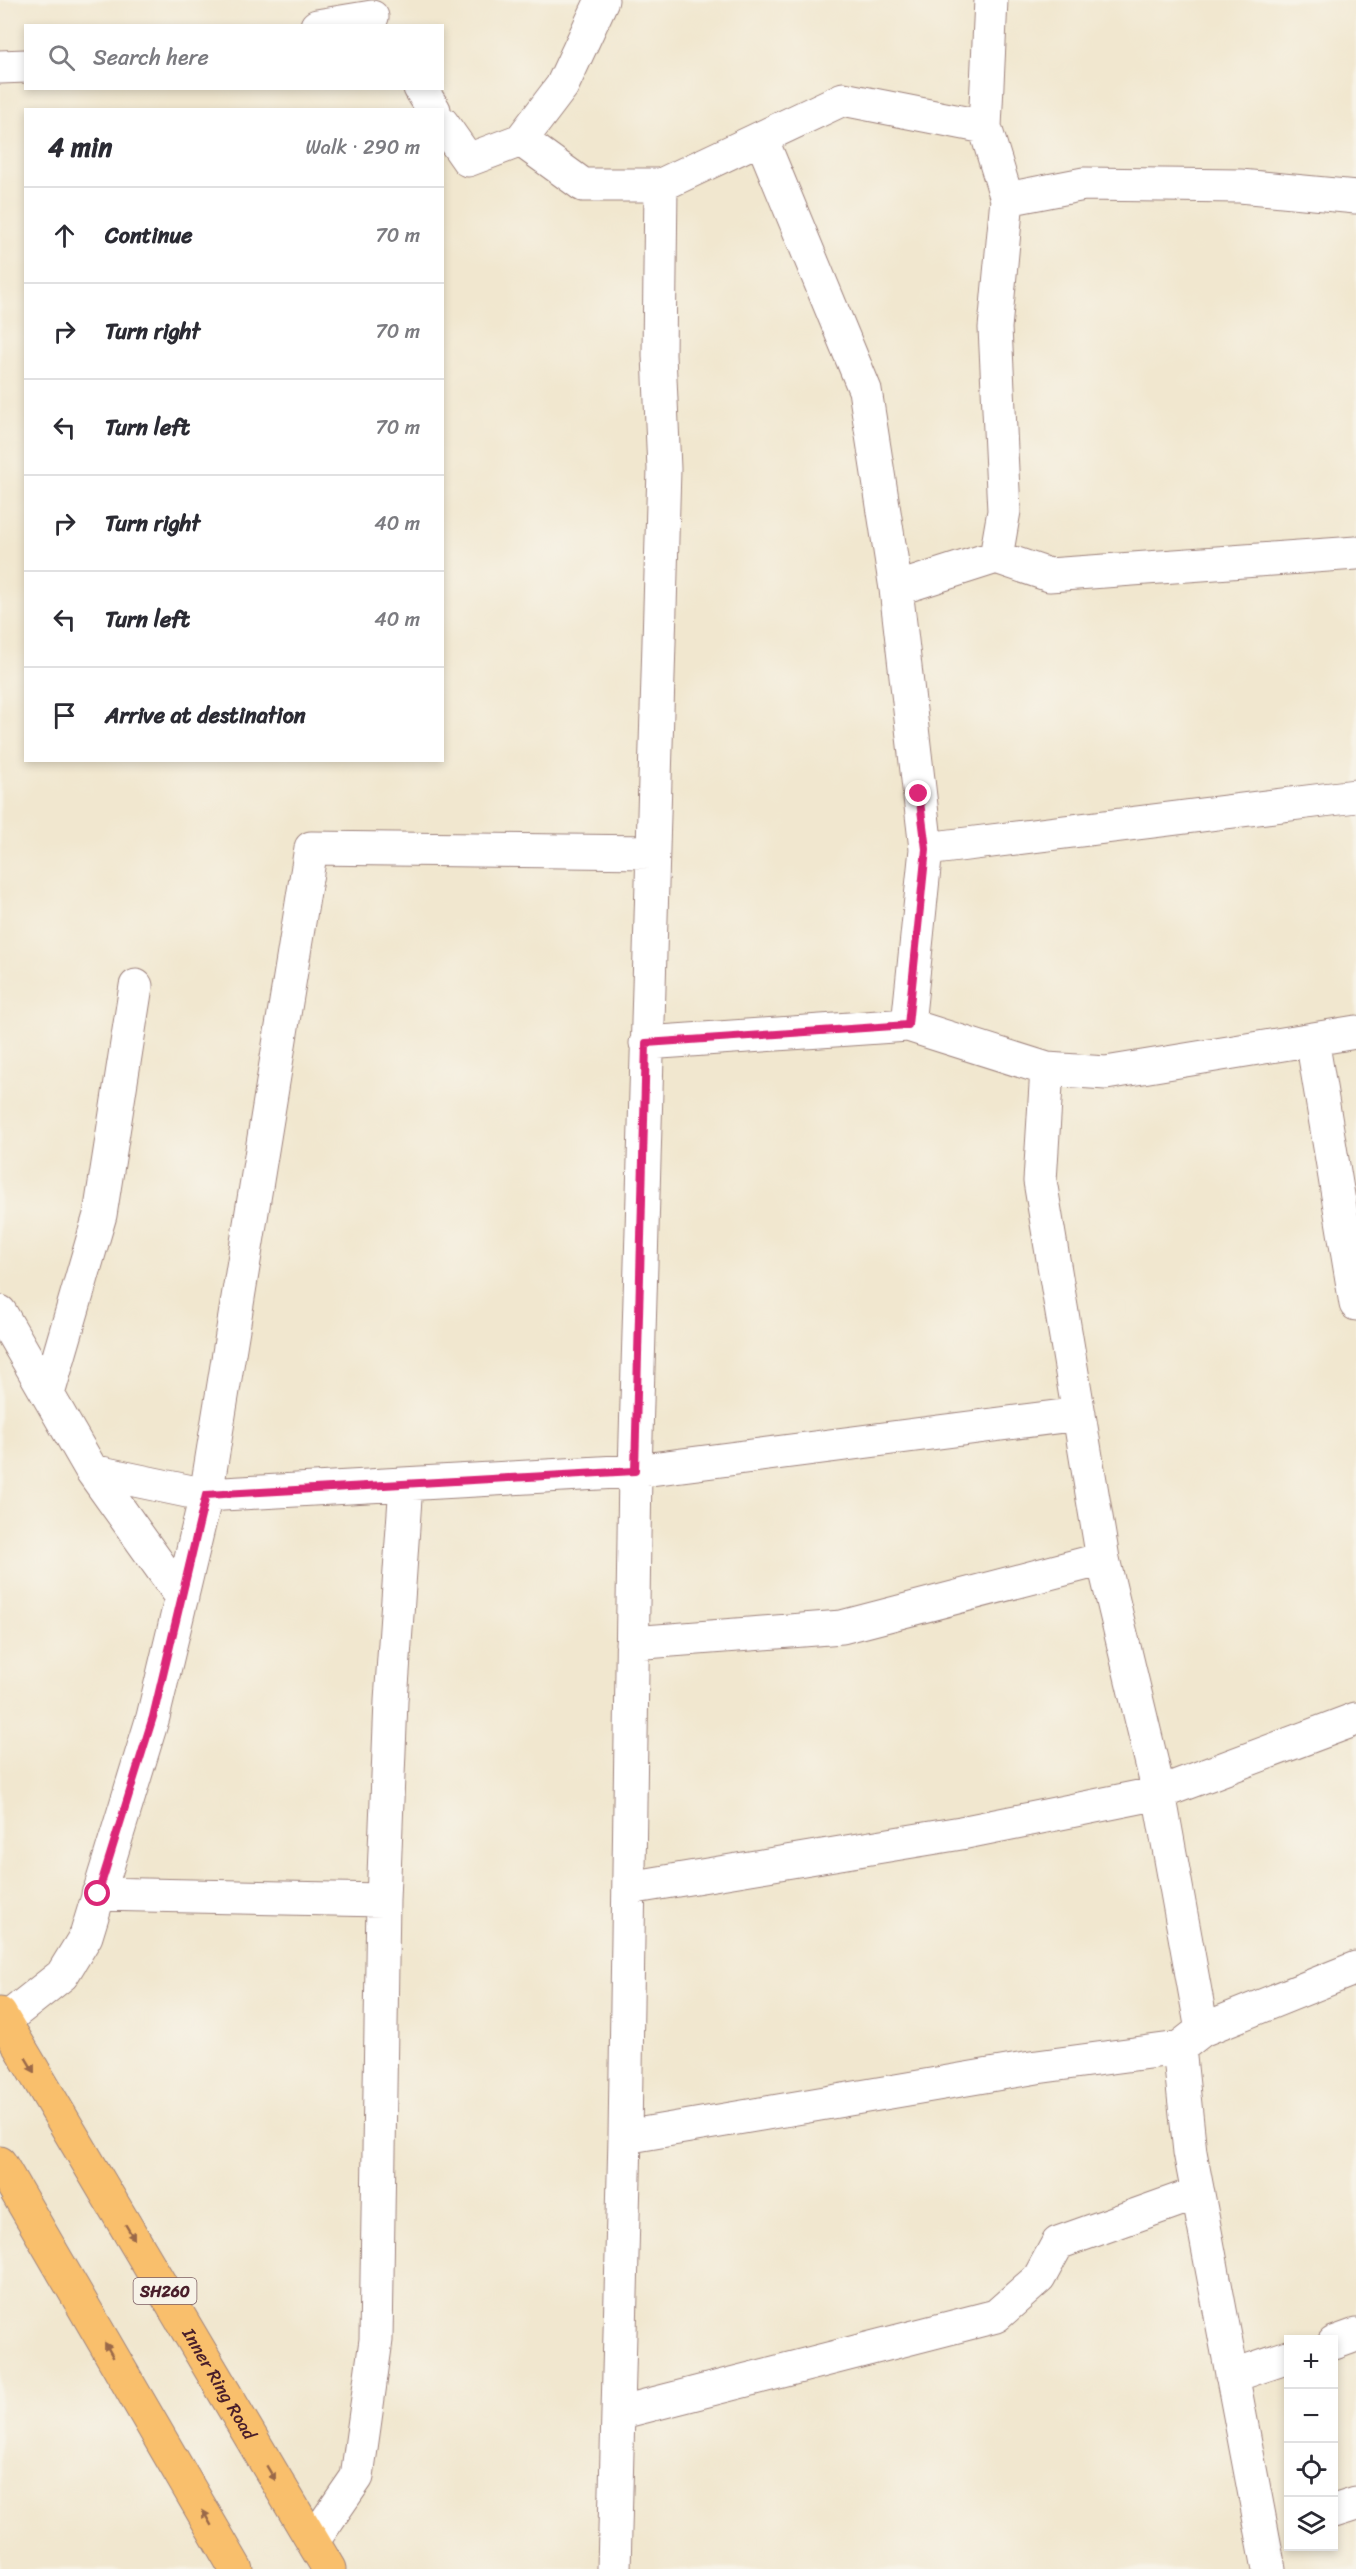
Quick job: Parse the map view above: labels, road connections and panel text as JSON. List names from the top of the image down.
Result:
{
  "streets": {
    "highway": ["SH260", "Inner Ring Road"]
  },
  "page": {
    "search": "Search here",
    "heading": ["4 min", "Walk · 290 m"],
    "list": [
      ["Continue", "70 m"],
      ["Turn right", "70 m"],
      ["Turn left", "70 m"],
      ["Turn right", "40 m"],
      ["Turn left", "40 m"],
      "Arrive at destination"
    ],
    "map_buttons": ["+", "−"]
  }
}
